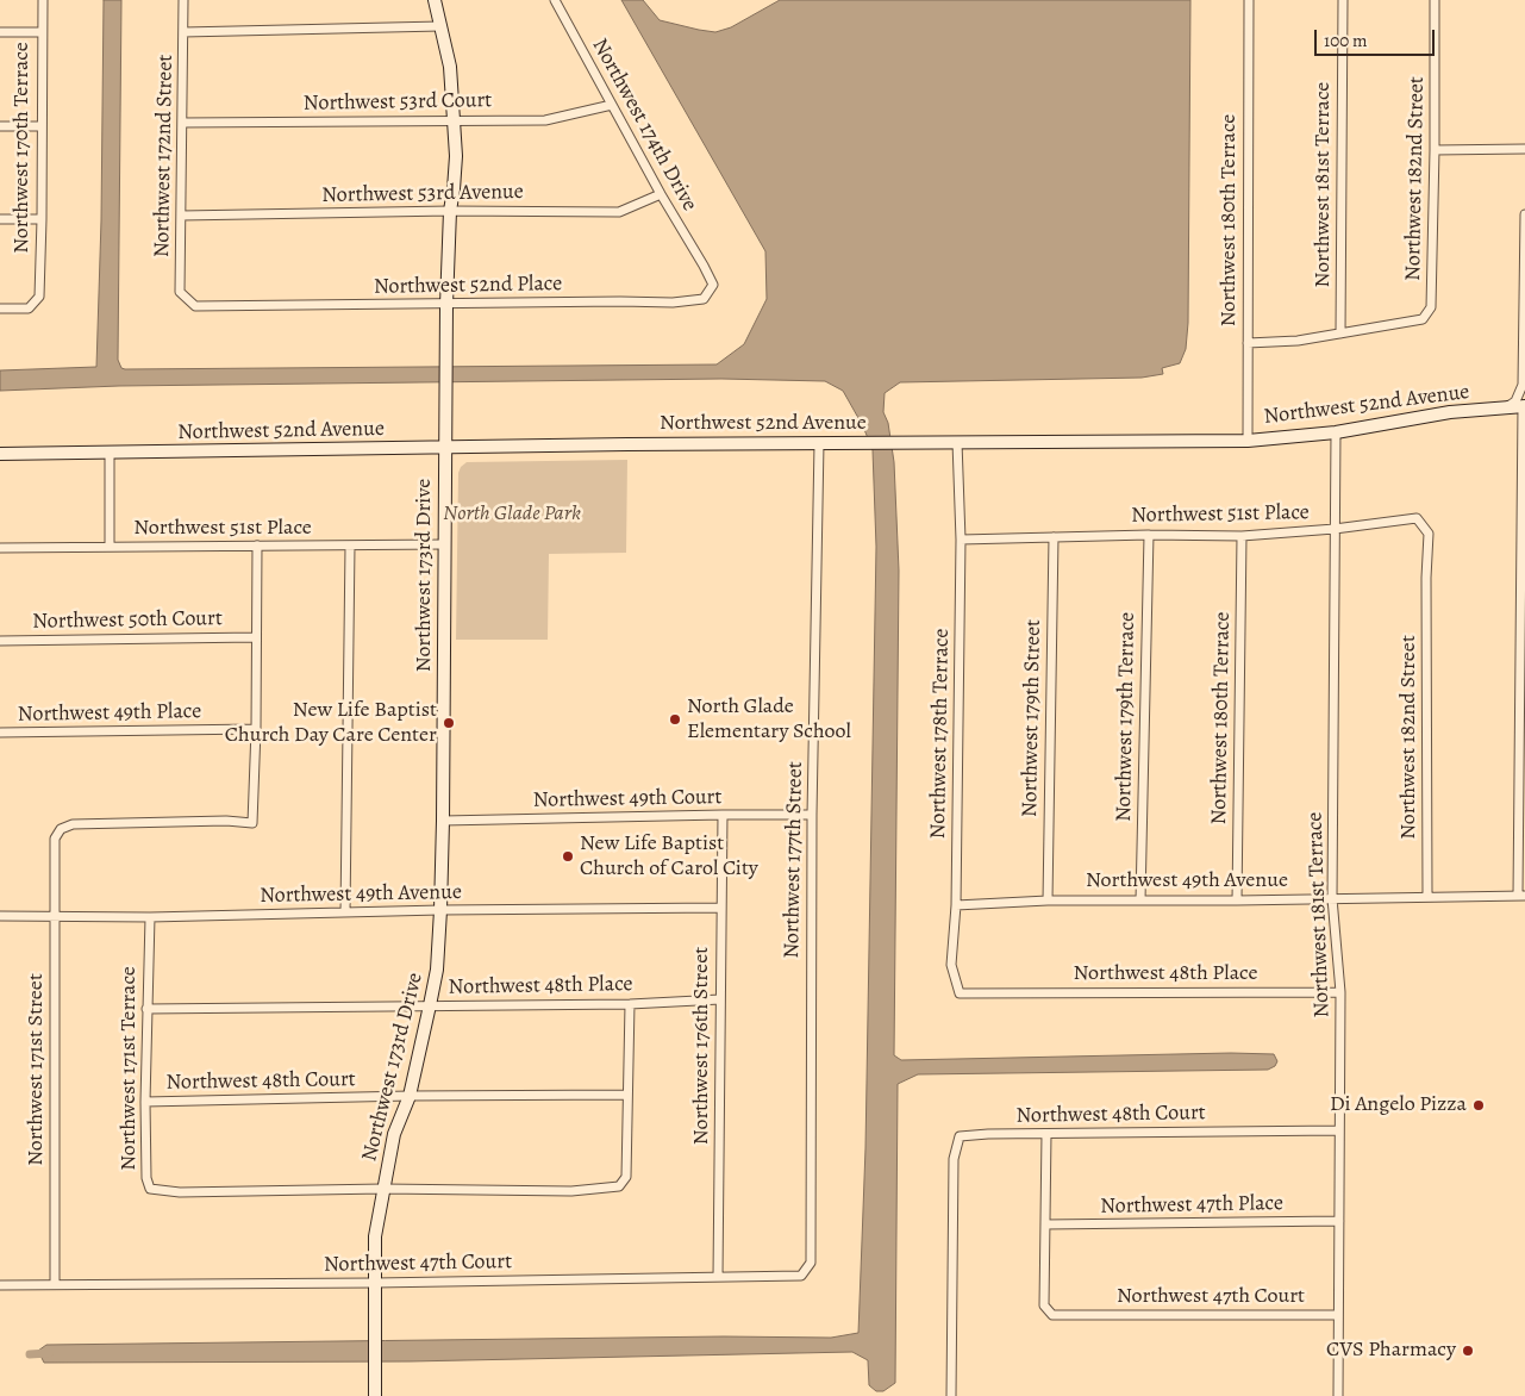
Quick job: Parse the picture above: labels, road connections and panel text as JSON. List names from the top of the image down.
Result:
{
  "streets": {
    "street": [
      "Northwest 53rd Court",
      "Northwest 174th Drive",
      "Northwest 170th Terrace",
      "Northwest 172nd Street",
      "Northwest 182nd Street",
      "Northwest 181st Terrace",
      "Northwest 53rd Avenue",
      "Northwest 180th Terrace",
      "Northwest 52nd Place",
      "Northwest 52nd Avenue",
      "Northwest 51st Place",
      "Northwest 173rd Drive",
      "Northwest 50th Court",
      "Northwest 49th Place",
      "Northwest 179th Terrace",
      "Northwest 179th Street",
      "Northwest 178th Terrace",
      "Northwest 49th Court",
      "Northwest 177th Street",
      "Northwest 49th Avenue",
      "Northwest 48th Place",
      "Northwest 176th Street",
      "Northwest 171st Terrace",
      "Northwest 171st Street",
      "Northwest 48th Court",
      "Northwest 47th Place",
      "Northwest 47th Court"
    ]
  },
  "crossings": [
    ["Northwest 53rd Court", "Northwest 174th Drive"],
    ["Northwest 53rd Court", "Northwest 172nd Street"],
    ["Northwest 53rd Court", "Northwest 173rd Drive"],
    ["Northwest 174th Drive", "Northwest 53rd Avenue"],
    ["Northwest 174th Drive", "Northwest 52nd Place"],
    ["Northwest 172nd Street", "Northwest 53rd Avenue"],
    ["Northwest 172nd Street", "Northwest 52nd Place"],
    ["Northwest 182nd Street", "Northwest 181st Terrace"],
    ["Northwest 182nd Street", "Northwest 51st Place"],
    ["Northwest 182nd Street", "Northwest 49th Avenue"],
    ["Northwest 181st Terrace", "Northwest 52nd Avenue"],
    ["Northwest 181st Terrace", "Northwest 51st Place"],
    ["Northwest 181st Terrace", "Northwest 49th Avenue"],
    ["Northwest 181st Terrace", "Northwest 48th Place"],
    ["Northwest 181st Terrace", "Northwest 48th Court"],
    ["Northwest 181st Terrace", "Northwest 47th Place"],
    ["Northwest 181st Terrace", "Northwest 47th Court"],
    ["Northwest 53rd Avenue", "Northwest 173rd Drive"],
    ["Northwest 180th Terrace", "Northwest 52nd Avenue"],
    ["Northwest 180th Terrace", "Northwest 51st Place"],
    ["Northwest 180th Terrace", "Northwest 49th Avenue"],
    ["Northwest 52nd Place", "Northwest 173rd Drive"],
    ["Northwest 52nd Avenue", "Northwest 173rd Drive"],
    ["Northwest 52nd Avenue", "Northwest 178th Terrace"],
    ["Northwest 52nd Avenue", "Northwest 177th Street"],
    ["Northwest 51st Place", "Northwest 173rd Drive"],
    ["Northwest 51st Place", "Northwest 179th Terrace"],
    ["Northwest 51st Place", "Northwest 179th Street"],
    ["Northwest 51st Place", "Northwest 178th Terrace"],
    ["Northwest 173rd Drive", "Northwest 49th Court"],
    ["Northwest 173rd Drive", "Northwest 49th Avenue"],
    ["Northwest 173rd Drive", "Northwest 48th Place"],
    ["Northwest 173rd Drive", "Northwest 171st Terrace"],
    ["Northwest 173rd Drive", "Northwest 48th Court"],
    ["Northwest 173rd Drive", "Northwest 47th Court"],
    ["Northwest 49th Place", "Northwest 171st Street"],
    ["Northwest 179th Terrace", "Northwest 49th Avenue"],
    ["Northwest 179th Street", "Northwest 49th Avenue"],
    ["Northwest 178th Terrace", "Northwest 49th Avenue"],
    ["Northwest 178th Terrace", "Northwest 48th Place"],
    ["Northwest 49th Court", "Northwest 177th Street"],
    ["Northwest 49th Court", "Northwest 176th Street"],
    ["Northwest 177th Street", "Northwest 47th Court"],
    ["Northwest 49th Avenue", "Northwest 176th Street"],
    ["Northwest 49th Avenue", "Northwest 171st Terrace"],
    ["Northwest 49th Avenue", "Northwest 171st Street"],
    ["Northwest 48th Place", "Northwest 176th Street"],
    ["Northwest 48th Place", "Northwest 171st Terrace"],
    ["Northwest 176th Street", "Northwest 47th Court"],
    ["Northwest 171st Terrace", "Northwest 48th Court"],
    ["Northwest 171st Street", "Northwest 47th Court"],
    ["Northwest 47th Place", "Northwest 47th Court"]
  ],
  "parks": ["North Glade Park"],
  "places": [
    "North Glade Elementary School",
    "New Life Baptist Church Day Care Center",
    "New Life Baptist Church of Carol City",
    "Di Angelo Pizza",
    "CVS Pharmacy"
  ],
  "scale_bar": "100 m"
}
